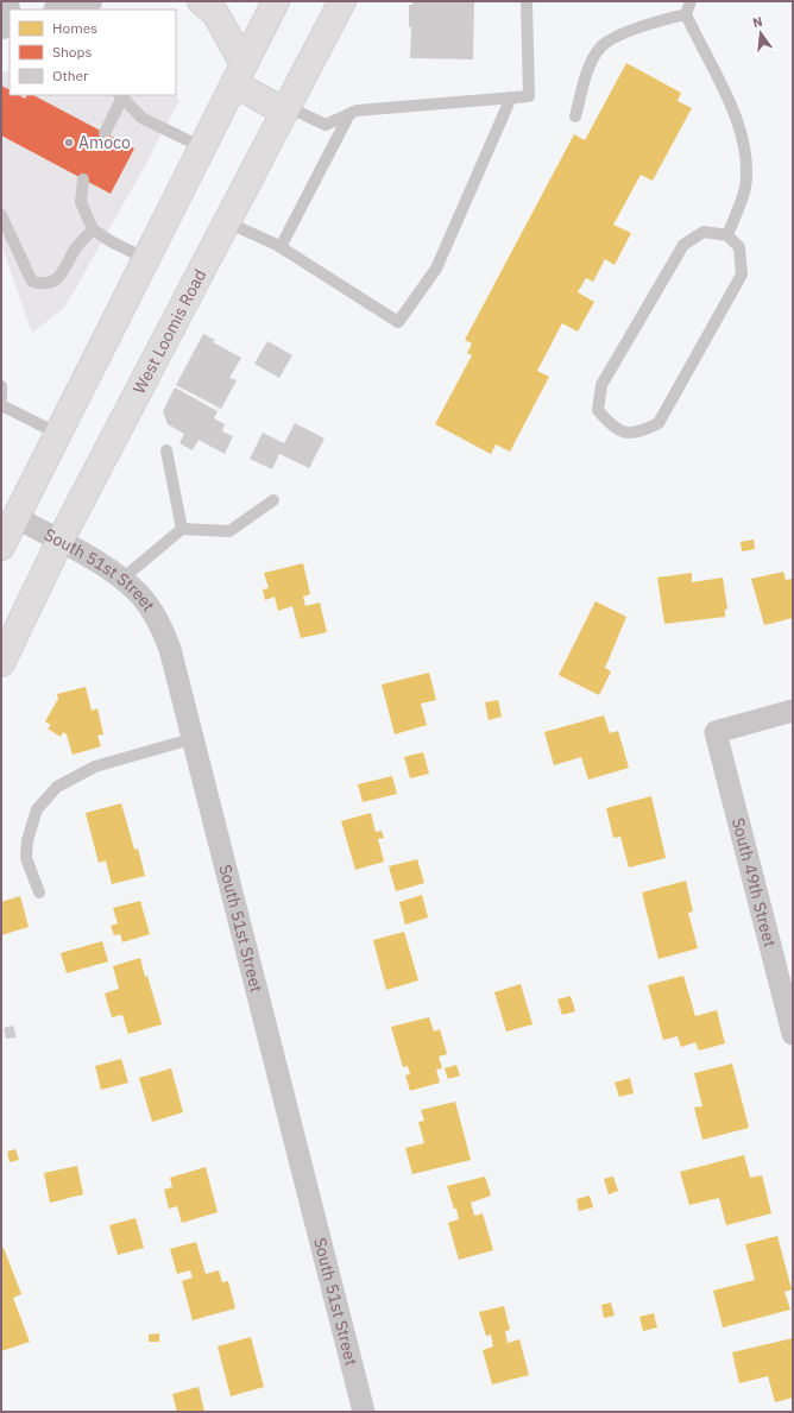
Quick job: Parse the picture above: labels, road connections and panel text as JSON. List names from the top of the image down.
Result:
{
  "streets": {
    "main road": ["West Loomis Road"],
    "street": ["South 51st Street", "South 49th Street"]
  },
  "crossings": [
    ["West Loomis Road", "South 51st Street"]
  ],
  "places": ["Amoco"],
  "legend": ["Homes", "Shops", "Other"],
  "north": "top"
}
